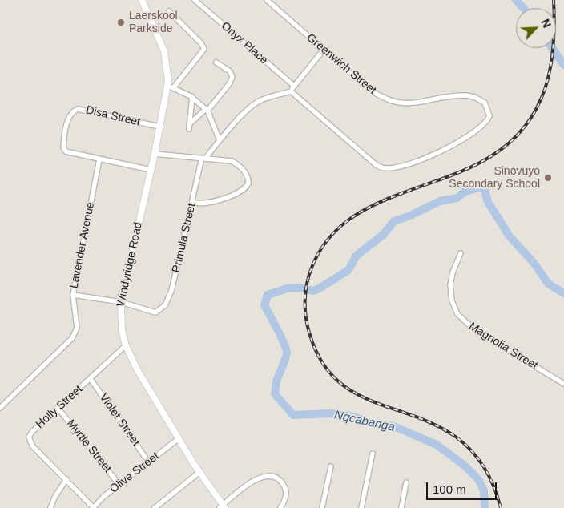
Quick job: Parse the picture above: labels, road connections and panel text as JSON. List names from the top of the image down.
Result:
{
  "streets": {
    "street": [
      "Onyx Place",
      "Greenwich Street",
      "Disa Street",
      "Primula Street",
      "Lavender Avenue",
      "Windyridge Road",
      "Magnolia Street",
      "Holly Street",
      "Violet Street",
      "Myrtle Street",
      "Olive Street"
    ]
  },
  "crossings": [
    ["Disa Street", "Lavender Avenue"],
    ["Disa Street", "Windyridge Road"],
    ["Primula Street", "Windyridge Road"],
    ["Windyridge Road", "Holly Street"],
    ["Windyridge Road", "Olive Street"],
    ["Holly Street", "Violet Street"],
    ["Holly Street", "Myrtle Street"],
    ["Holly Street", "Olive Street"],
    ["Violet Street", "Olive Street"],
    ["Myrtle Street", "Olive Street"]
  ],
  "water": ["Nqcabanga"],
  "places": ["Laerskool Parkside", "Sinovuyo Secondary School"],
  "scale_bar": "100 m",
  "north": "top right"
}
